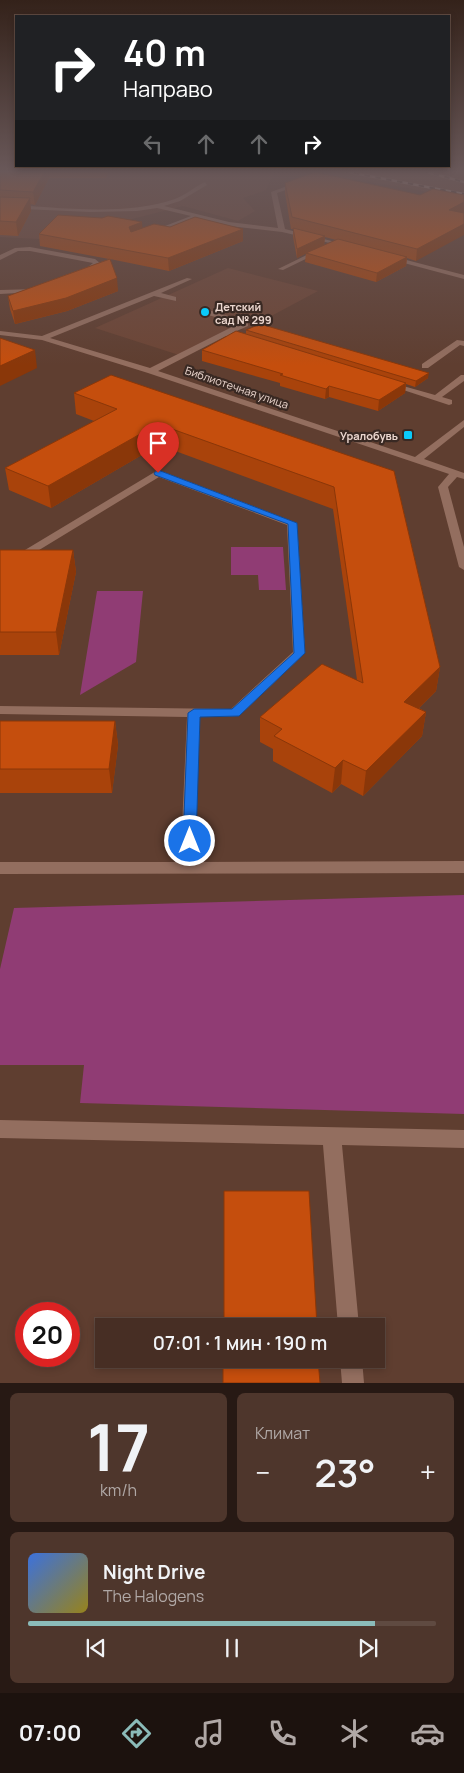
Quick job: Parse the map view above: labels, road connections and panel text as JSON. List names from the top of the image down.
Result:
{
  "streets": {
    "street": ["Библиотечная улица"]
  },
  "places": {
    "other": ["Детский сад № 299"],
    "transit": ["Уралобувь"]
  },
  "page": {
    "turn": ["40 m", "Направо"],
    "limit": "20",
    "trip": "07:01 · 1 мин · 190 m",
    "tile": [
      ["17", "km/h"],
      "Климат"
    ],
    "heat": ["−", "23°", "+"],
    "song": ["Night Drive", "The Halogens"],
    "tabs": "07:00"
  }
}
